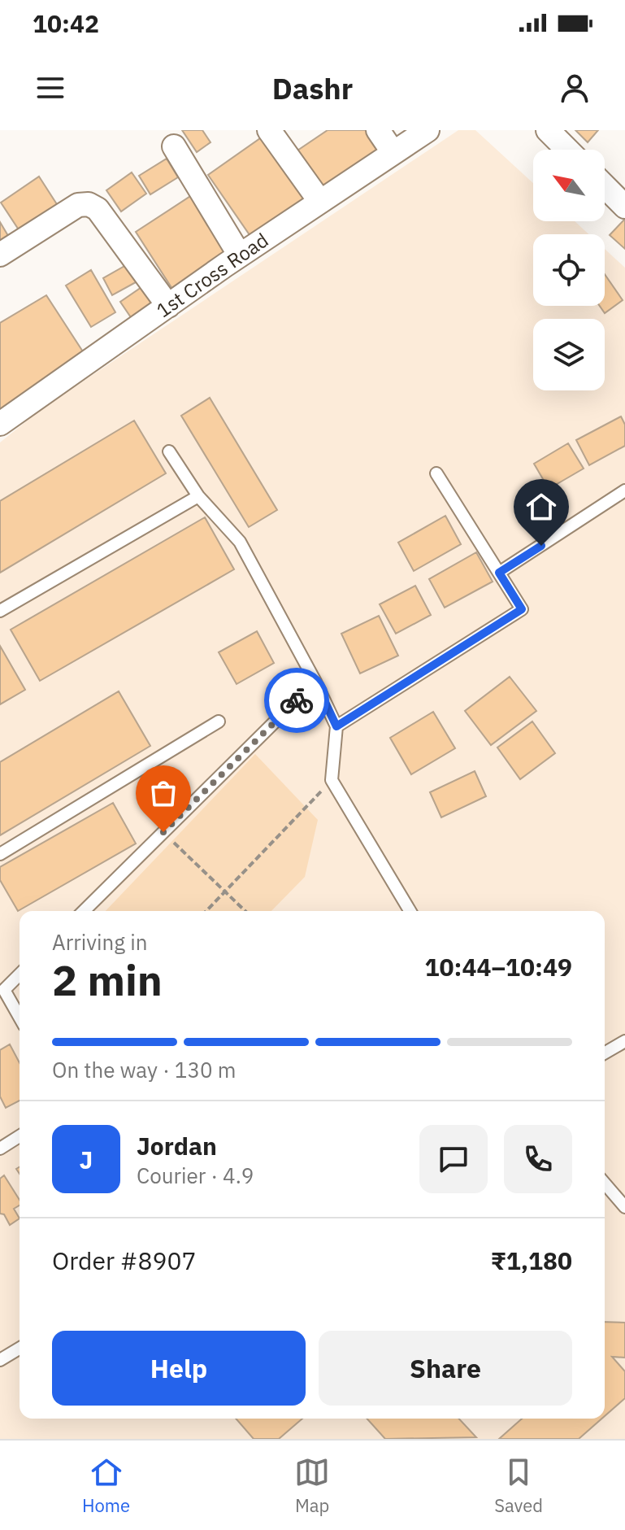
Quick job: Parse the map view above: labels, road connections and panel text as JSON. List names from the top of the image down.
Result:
{
  "streets": {
    "street": ["1st Cross Road"]
  },
  "north": "top left",
  "page": {
    "status": "10:42",
    "header": "Dashr",
    "heading": ["2 min", "Arriving in", "10:44–10:49"],
    "panel": [
      "Jordan",
      "Courier · 4.9",
      "Order #8907",
      "₹1,180"
    ],
    "bar": "On the way · 130 m",
    "round": "J",
    "buttons": ["Help", "Share"],
    "tabs": ["Home", "Map", "Saved"]
  }
}
